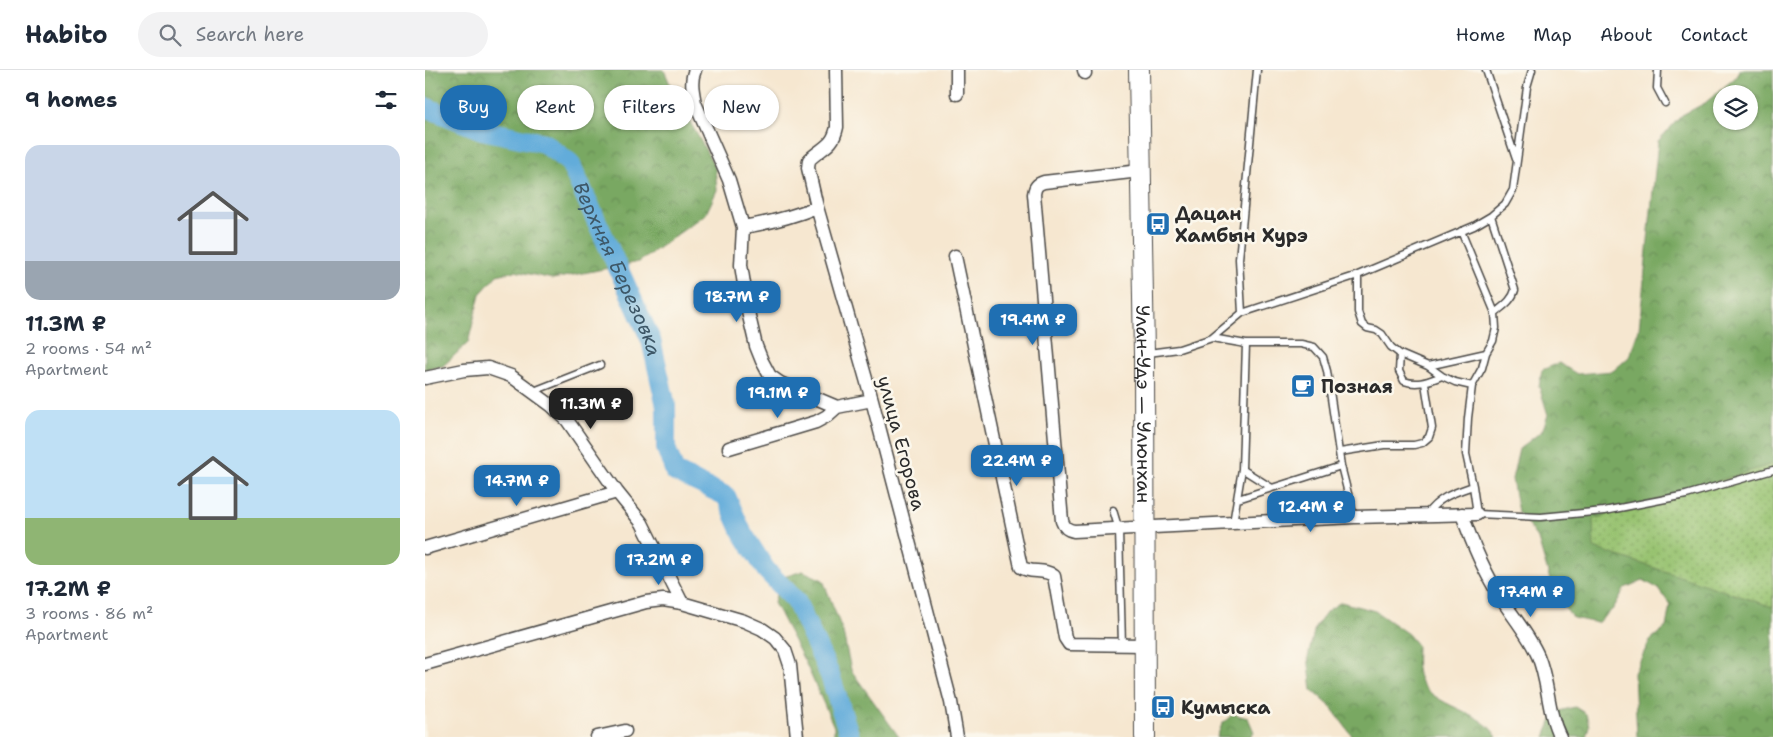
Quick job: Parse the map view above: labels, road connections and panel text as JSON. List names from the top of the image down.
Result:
{
  "streets": {
    "main road": ["Улан-Удэ — Улюнхан"],
    "street": ["улица Егорова"]
  },
  "water": ["Верхняя Березовка"],
  "places": {
    "bus stop": ["Дацан Хамбын Хурэ", "Кумыска"],
    "cafe": ["Позная"]
  },
  "page": {
    "header": "Habito",
    "search": "Search here",
    "nav": [
      "Home",
      "Map",
      "About",
      "Contact"
    ],
    "heading": "9 homes",
    "chip": [
      "Buy",
      "Rent",
      "Filters",
      "New"
    ],
    "list": [
      {
        "name": "11.3M ₽",
        "note": "2 rooms · 54 m² · Apartment"
      },
      {
        "name": "17.2M ₽",
        "note": "3 rooms · 86 m² · Apartment"
      }
    ],
    "price": [
      "18.7M ₽",
      "19.4M ₽",
      "19.1M ₽",
      "11.3M ₽",
      "22.4M ₽",
      "14.7M ₽",
      "12.4M ₽",
      "17.2M ₽",
      "17.4M ₽"
    ]
  }
}
